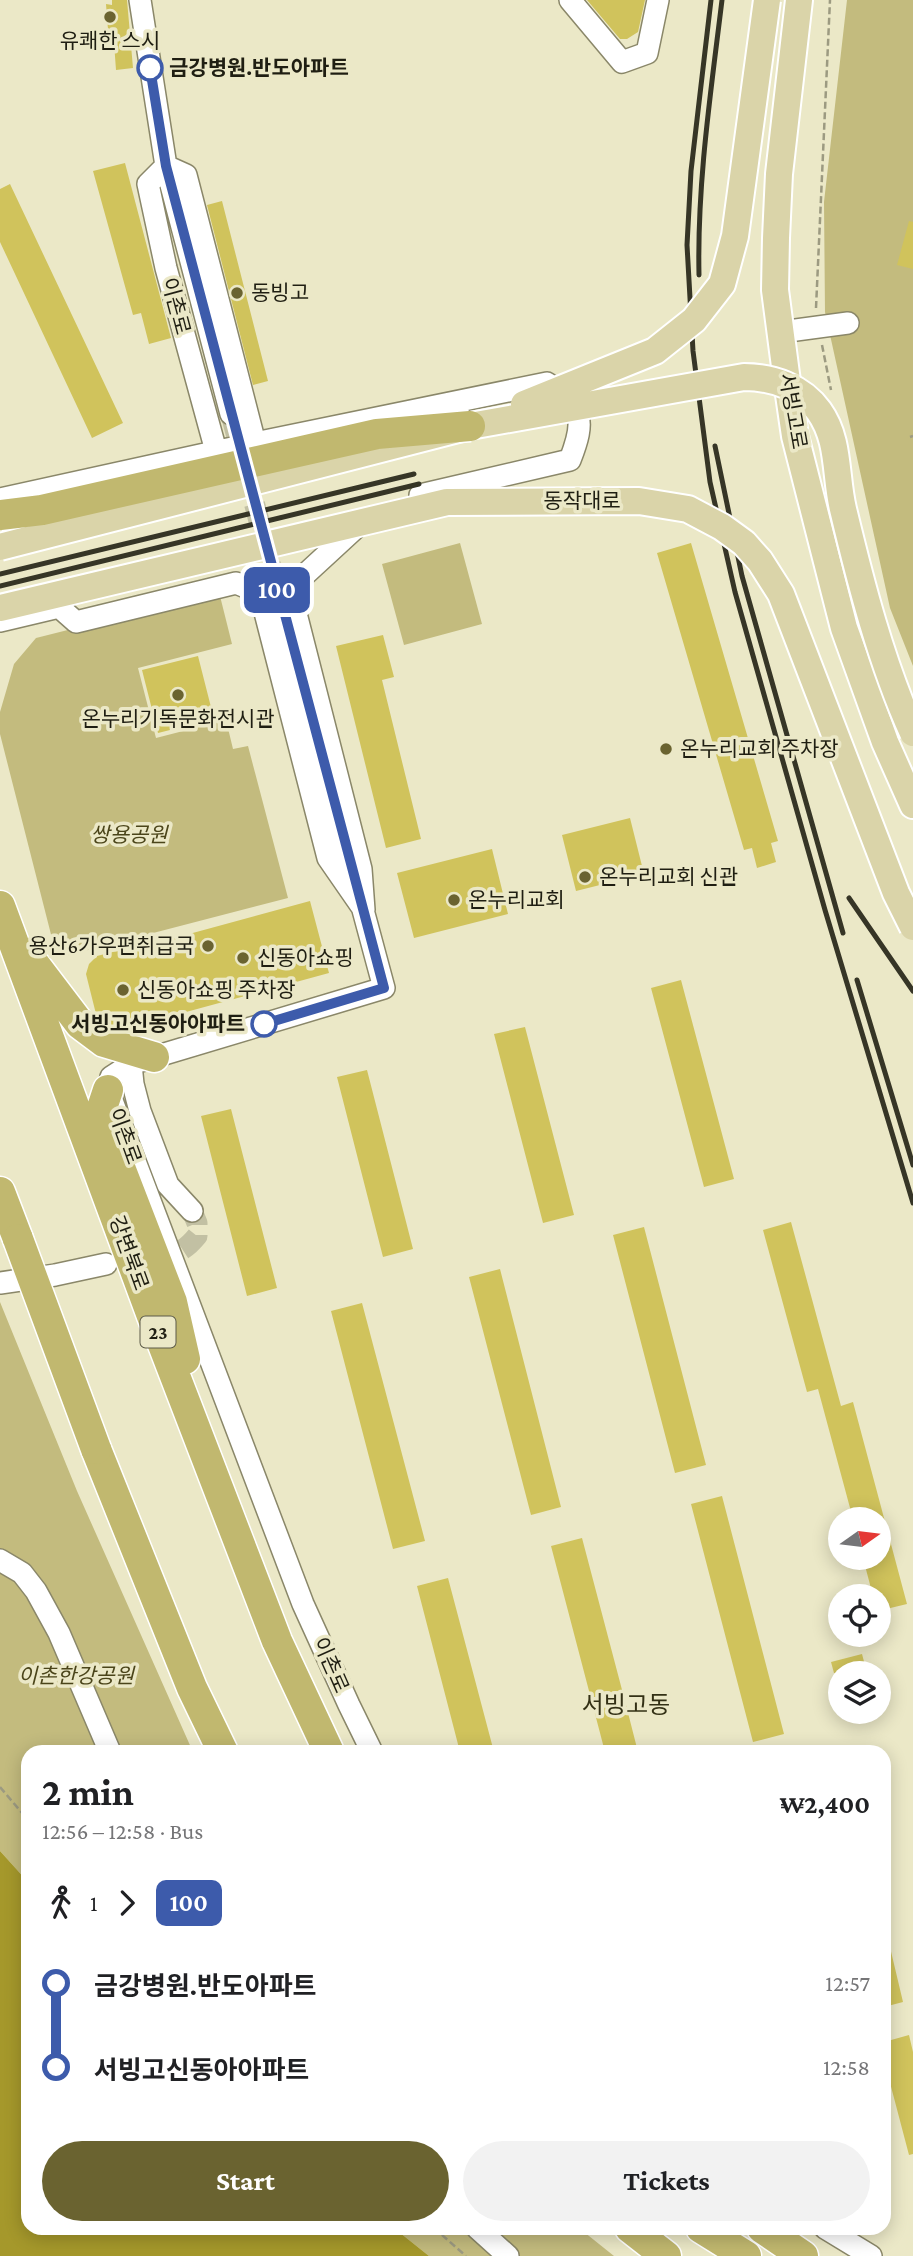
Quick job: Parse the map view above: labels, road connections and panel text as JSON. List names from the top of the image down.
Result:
{
  "streets": {
    "highway": ["강변북로", "23"],
    "main road": ["서빙고로", "동작대로"],
    "street": ["이촌로"]
  },
  "districts": ["서빙고동"],
  "parks": ["쌍용공원", "이촌한강공원"],
  "places": [
    "유쾌한 스시",
    "금강병원.반도아파트",
    "동빙고",
    "온누리기독문화전시관",
    "온누리교회 주차장",
    "온누리교회 신관",
    "온누리교회",
    "용산6가우편취급국",
    "신동아쇼핑",
    "신동아쇼핑 주차장",
    "서빙고신동아아파트"
  ],
  "lines": ["bus line 100"],
  "north": "right",
  "page": {
    "on_map": "100",
    "heading": ["2 min", "12:56 – 12:58 · Bus", "₩2,400"],
    "legs": ["1", "100"],
    "list": [
      {
        "name": "금강병원.반도아파트",
        "value": "12:57"
      },
      {
        "name": "서빙고신동아아파트",
        "value": "12:58"
      }
    ],
    "buttons": ["Start", "Tickets"]
  }
}
